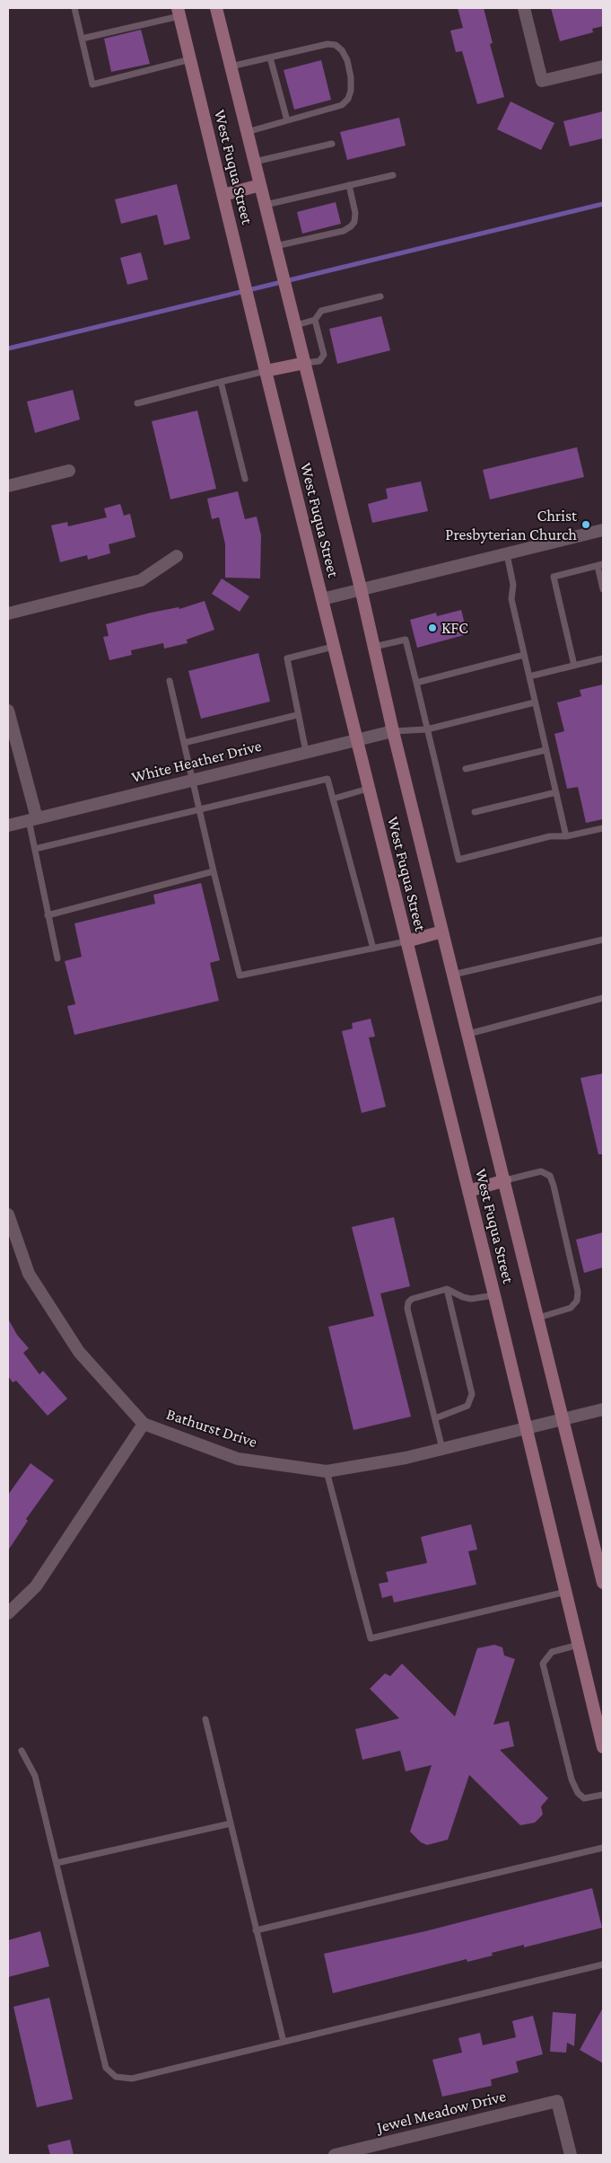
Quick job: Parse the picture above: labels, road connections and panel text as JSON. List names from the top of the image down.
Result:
{
  "streets": {
    "main road": ["West Fuqua Street"],
    "street": ["White Heather Drive", "Bathurst Drive", "Jewel Meadow Drive"]
  },
  "crossings": [
    ["West Fuqua Street", "White Heather Drive"],
    ["West Fuqua Street", "Bathurst Drive"]
  ],
  "places": ["Christ Presbyterian Church", "KFC"]
}
